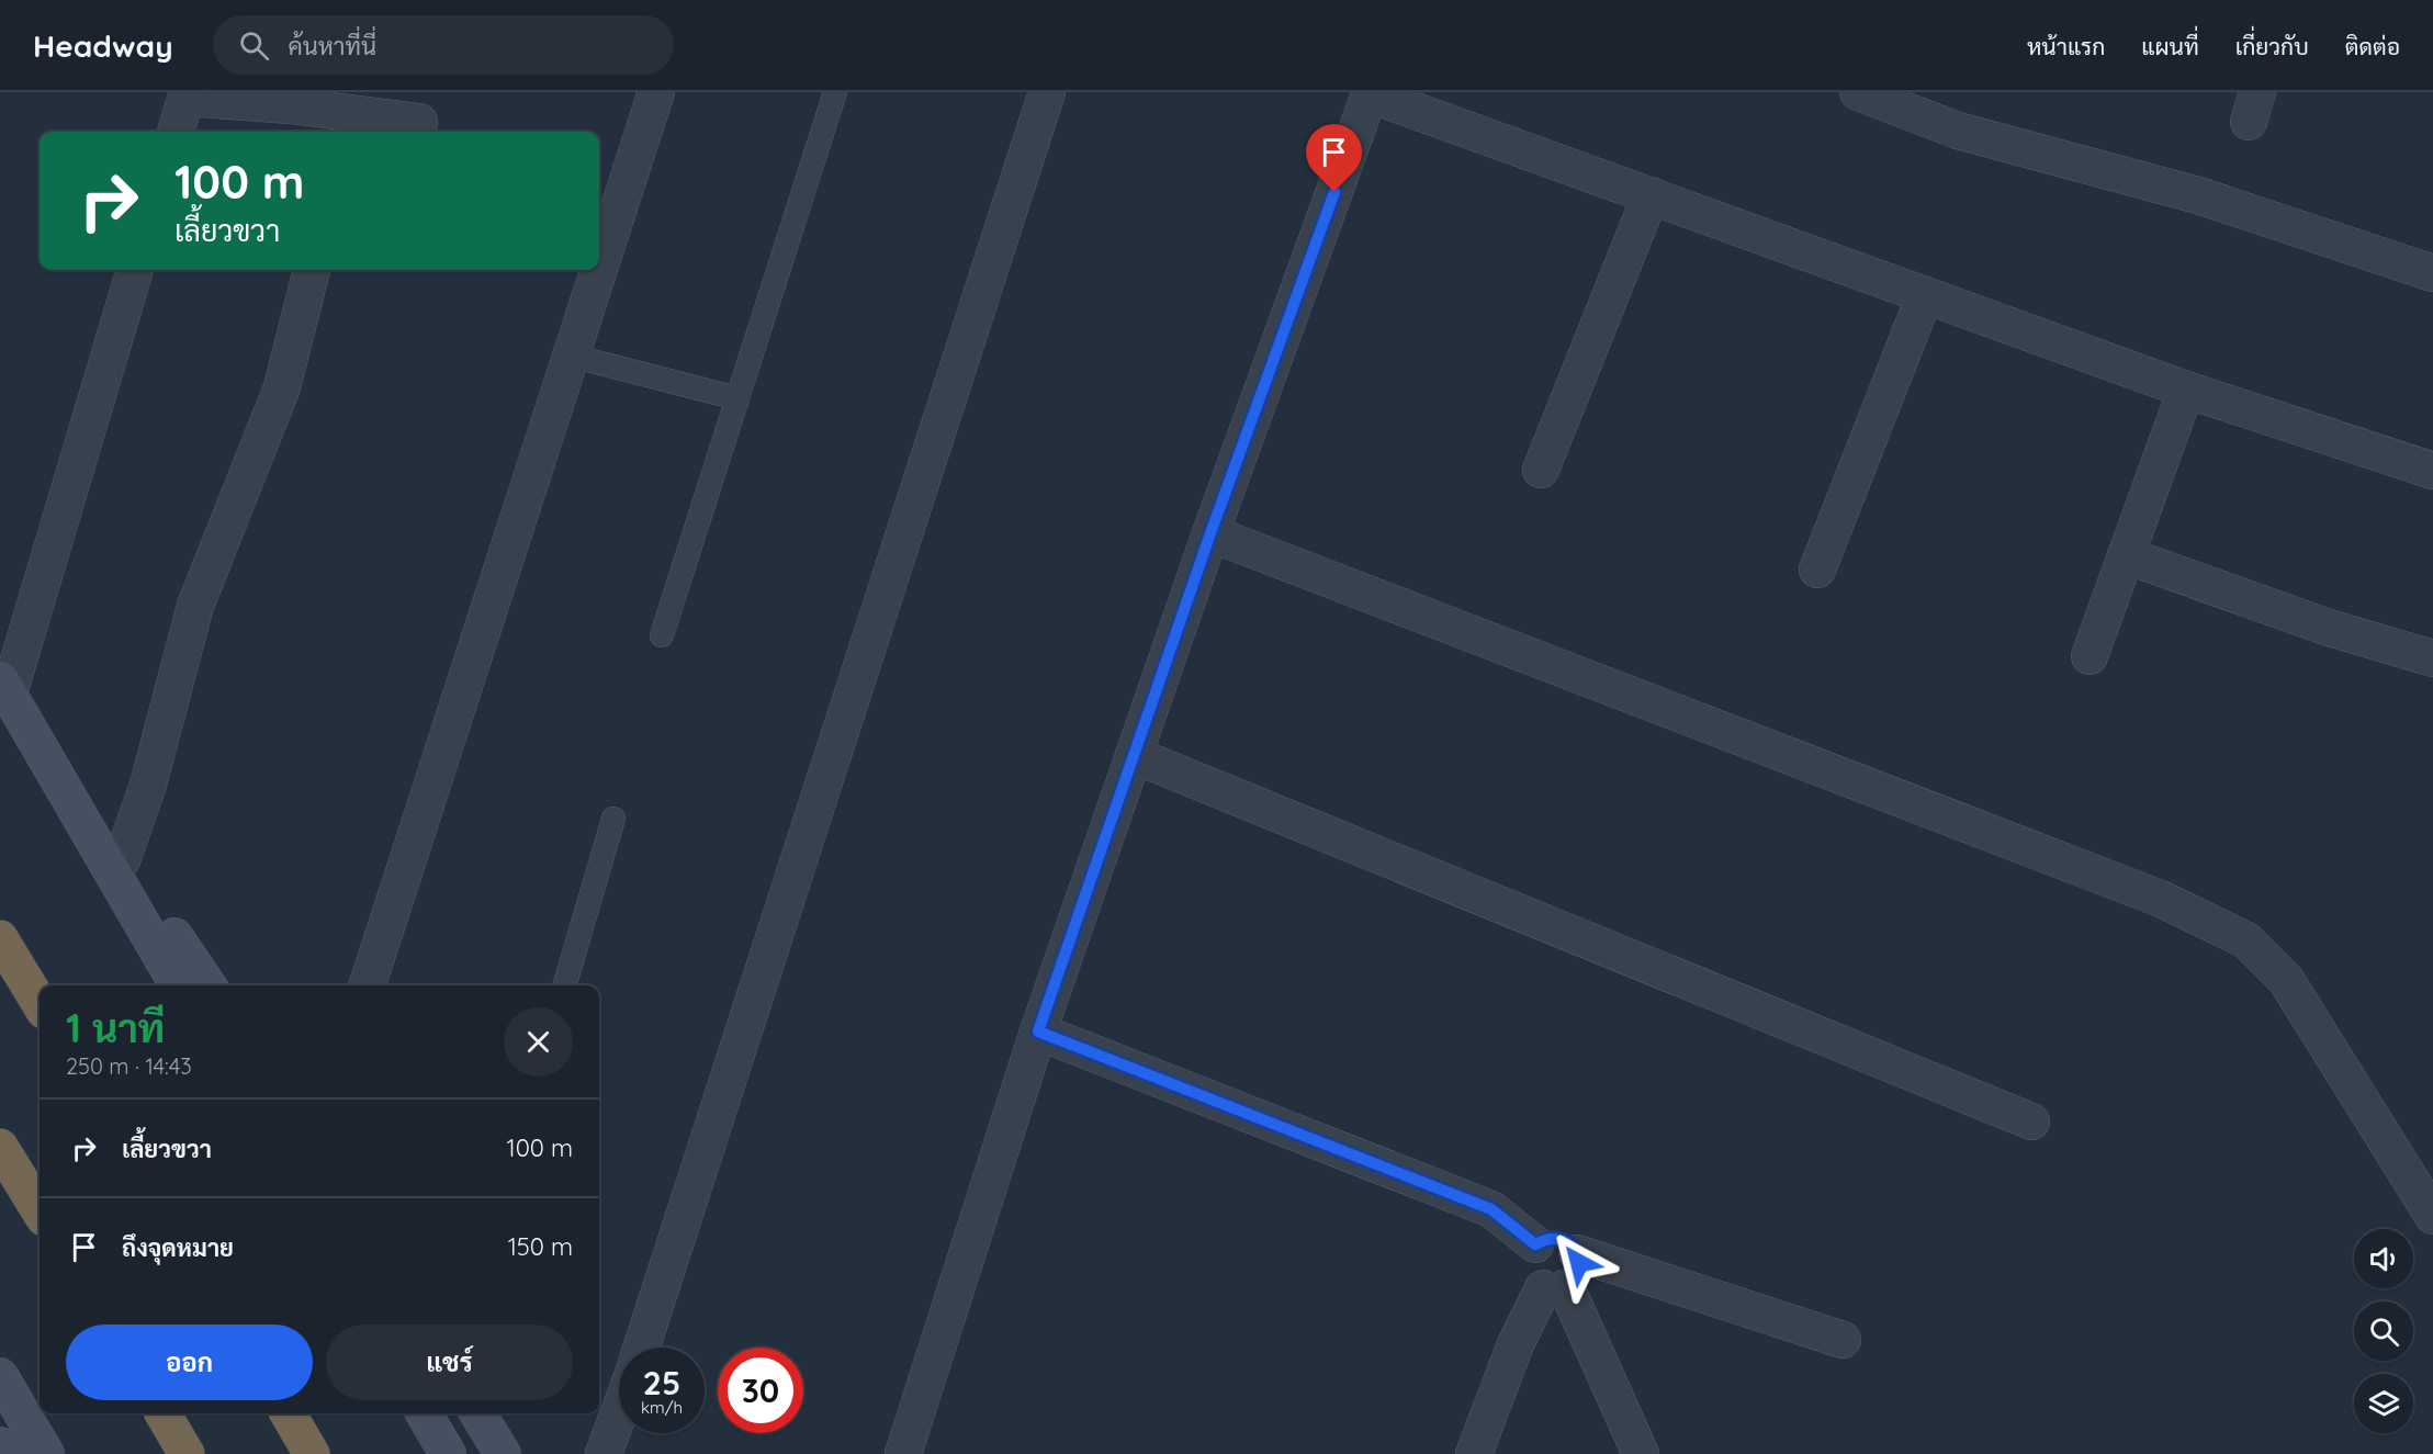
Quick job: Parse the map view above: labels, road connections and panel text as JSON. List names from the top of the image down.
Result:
{
  "page": {
    "header": "Headway",
    "search": "ค้นหาที่นี่",
    "nav": [
      "หน้าแรก",
      "แผนที่",
      "เกี่ยวกับ",
      "ติดต่อ"
    ],
    "turn": ["100 m", "เลี้ยวขวา"],
    "heading": ["1 นาที", "250 m · 14:43"],
    "list": [
      {
        "name": "เลี้ยวขวา",
        "value": "100 m"
      },
      {
        "name": "ถึงจุดหมาย",
        "value": "150 m"
      }
    ],
    "buttons": ["ออก", "แชร์"],
    "speed": "25 km/h",
    "limit": "30"
  }
}
